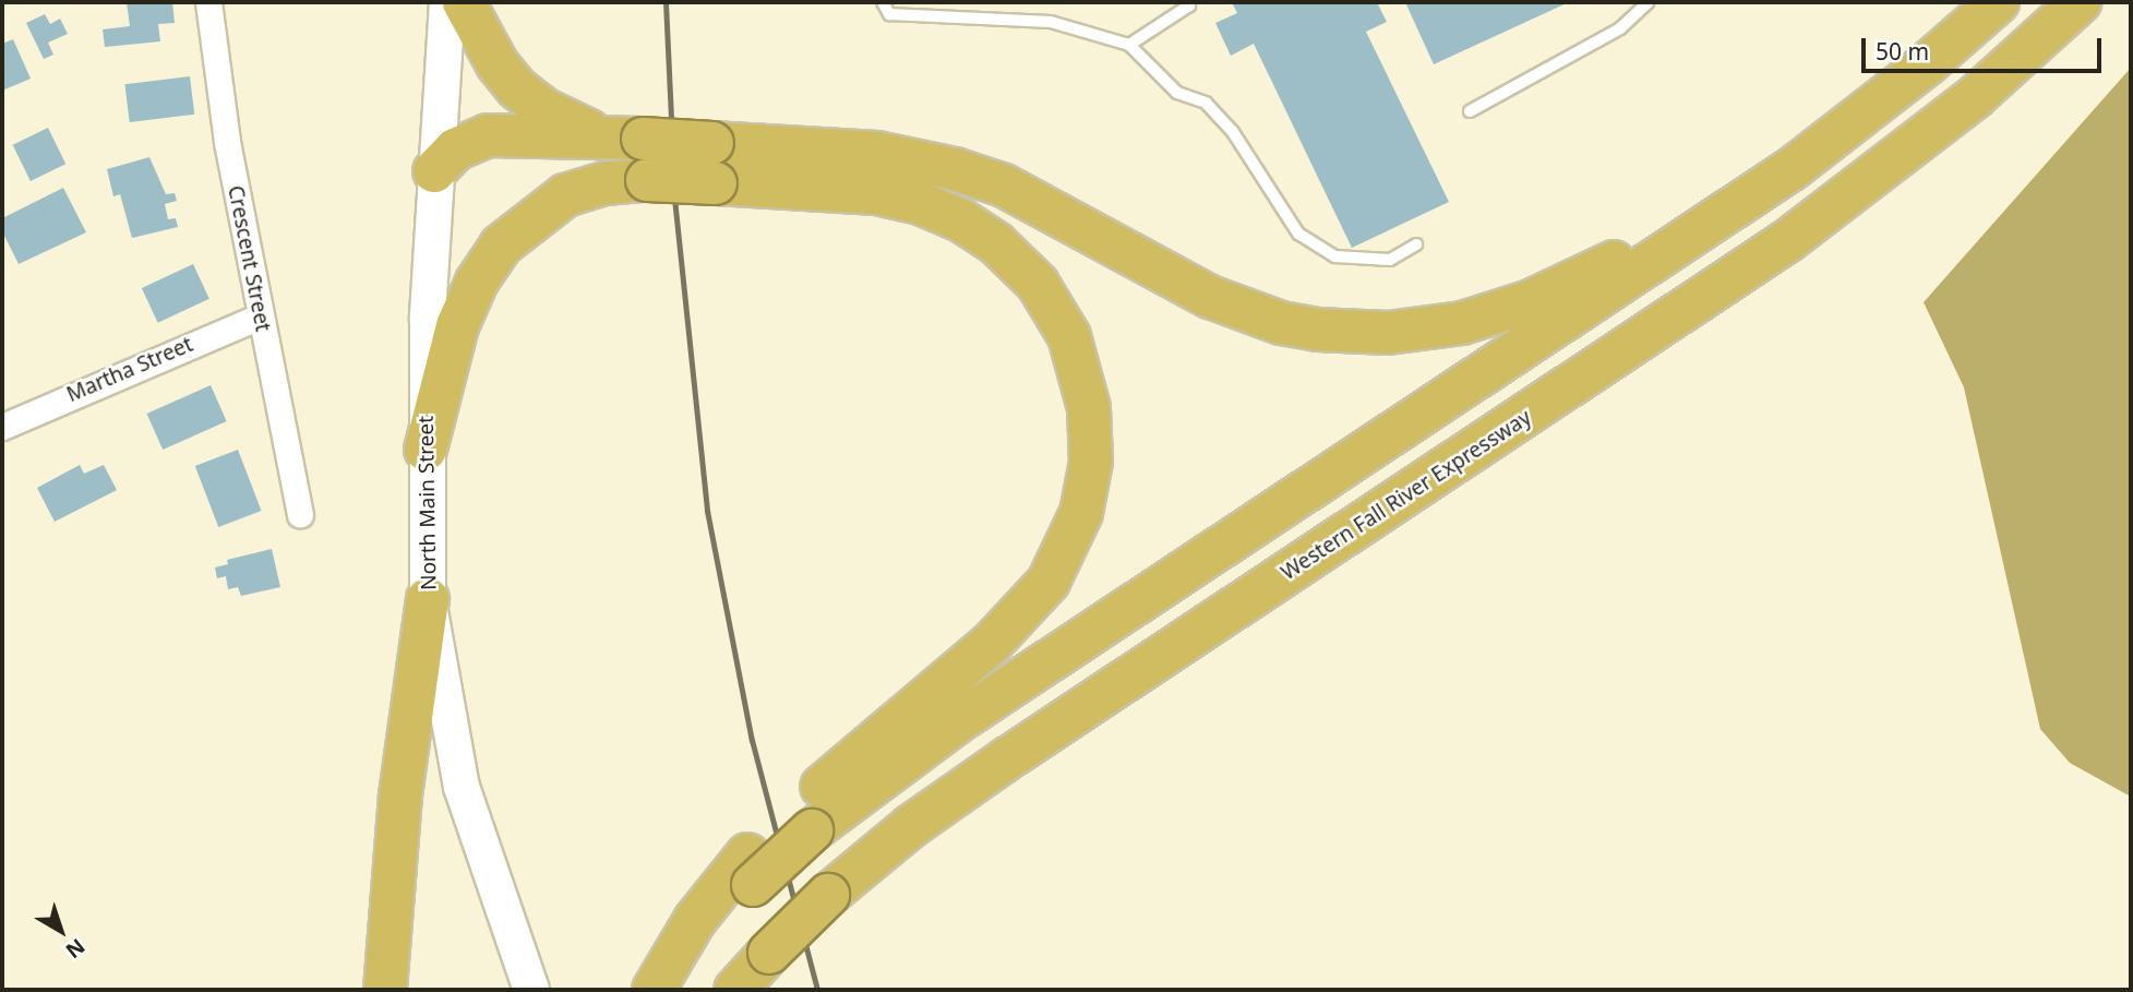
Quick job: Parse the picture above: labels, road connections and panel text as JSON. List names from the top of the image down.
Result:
{
  "streets": {
    "highway": ["Western Fall River Expressway"],
    "main road": ["North Main Street"],
    "street": ["Crescent Street", "Martha Street"]
  },
  "crossings": [
    ["Crescent Street", "Martha Street"]
  ],
  "scale_bar": "50 m",
  "north": "bottom right"
}
